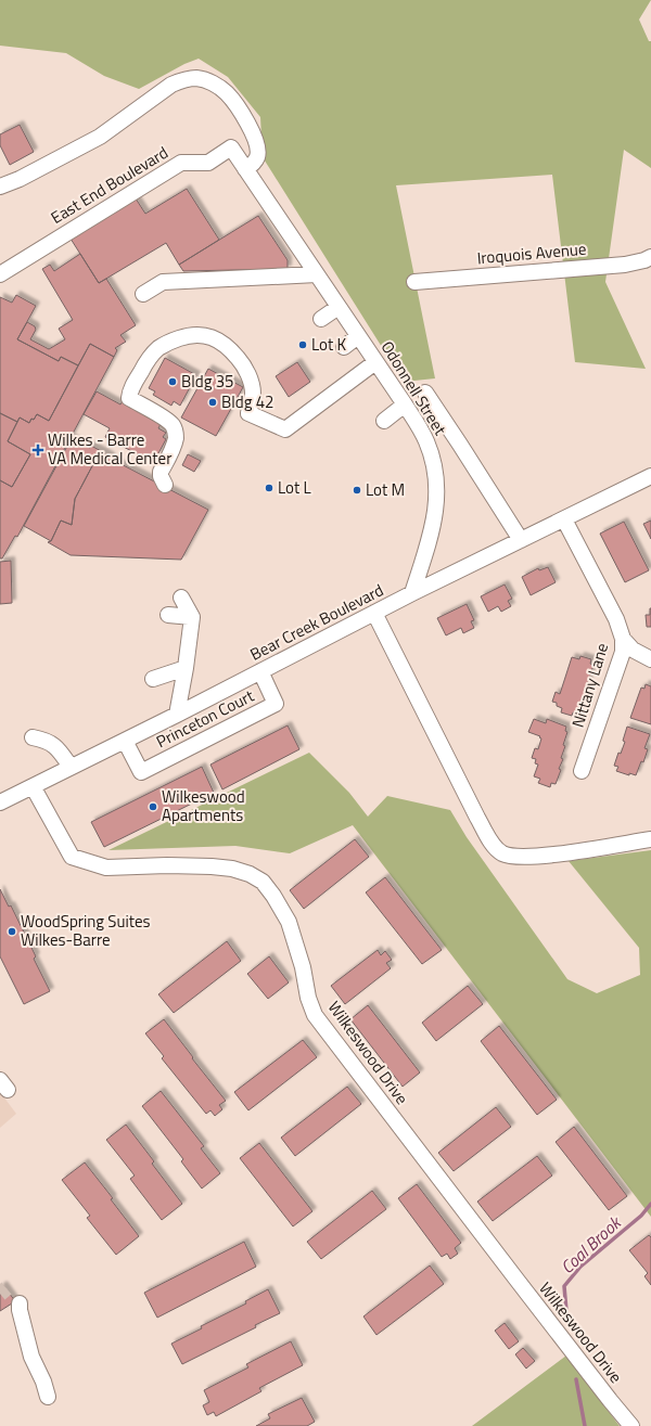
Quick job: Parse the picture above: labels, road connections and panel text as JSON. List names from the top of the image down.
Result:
{
  "streets": {
    "street": [
      "East End Boulevard",
      "Iroquois Avenue",
      "Odonnell Street",
      "Bear Creek Boulevard",
      "Nittany Lane",
      "Princeton Court",
      "Wilkeswood Drive"
    ]
  },
  "crossings": [
    ["East End Boulevard", "Odonnell Street"],
    ["Odonnell Street", "Bear Creek Boulevard"],
    ["Bear Creek Boulevard", "Nittany Lane"],
    ["Bear Creek Boulevard", "Princeton Court"],
    ["Bear Creek Boulevard", "Wilkeswood Drive"]
  ],
  "water": ["Coal Brook"],
  "places": {
    "other": [
      "Lot K",
      "Bldg 35",
      "Bldg 42",
      "Lot L",
      "Lot M",
      "Wilkeswood Apartments",
      "WoodSpring Suites Wilkes-Barre"
    ],
    "health": ["Wilkes - Barre VA Medical Center"]
  }
}
